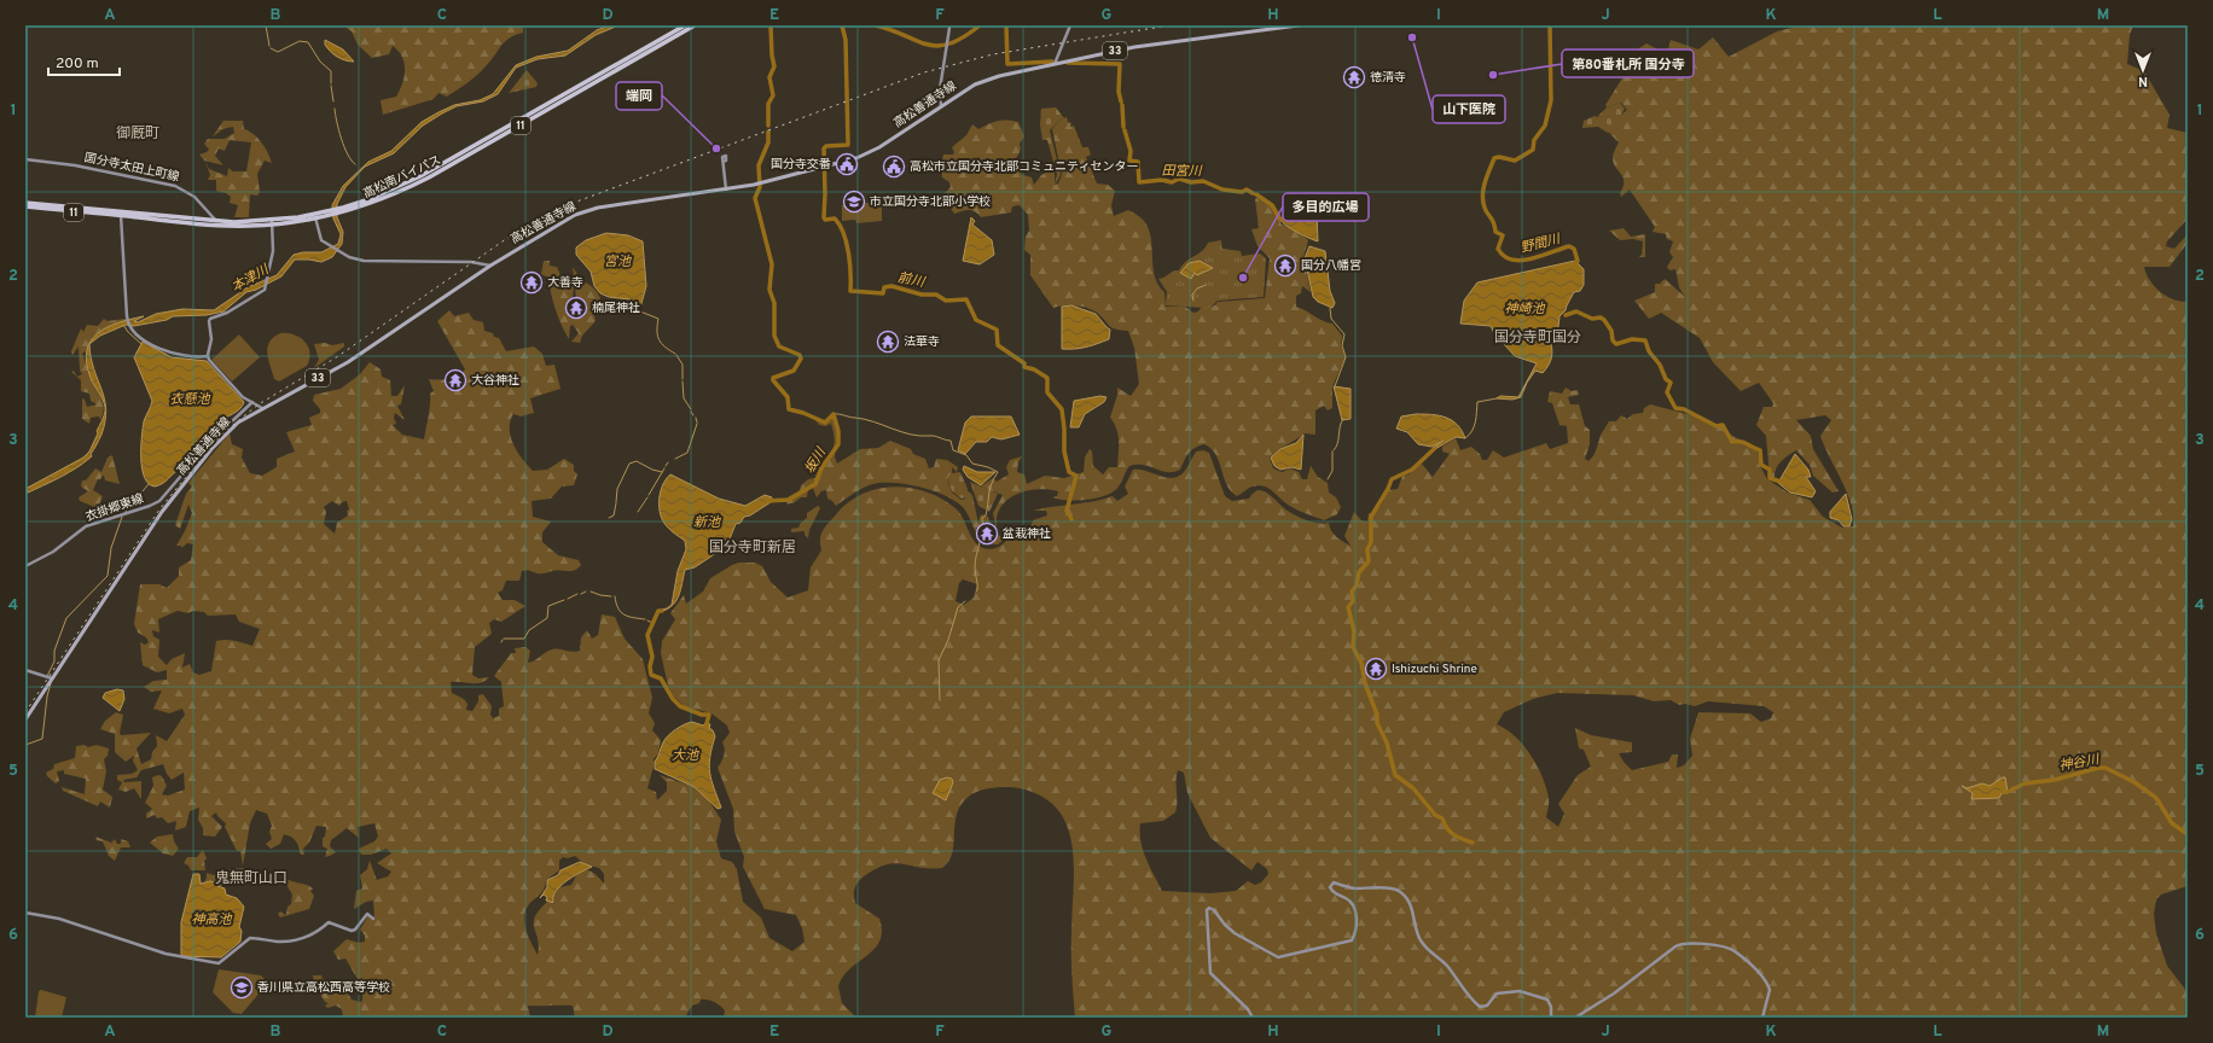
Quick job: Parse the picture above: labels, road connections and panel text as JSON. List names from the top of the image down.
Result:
{
  "streets": {
    "highway": ["11", "高松南バイパス"],
    "main road": [
      "33",
      "高松善通寺線",
      "国分寺太田上町線",
      "衣掛郷東線"
    ]
  },
  "crossings": [
    ["国分寺太田上町線", "高松南バイパス"]
  ],
  "districts": [
    "御厩町",
    "国分寺町国分",
    "国分寺町新居",
    "鬼無町山口"
  ],
  "water": [
    "田宮川",
    "野間川",
    "宮池",
    "本津川",
    "前川",
    "神崎池",
    "衣懸池",
    "坂川",
    "新池",
    "大池",
    "神谷川",
    "神高池"
  ],
  "places": {
    "other": [
      "山下医院",
      "第80番札所 国分寺",
      "端岡",
      "多目的広場"
    ],
    "temple": [
      "徳清寺",
      "国分八幡宮",
      "大善寺",
      "楠尾神社",
      "法華寺",
      "大谷神社",
      "盆栽神社",
      "Ishizuchi Shrine"
    ],
    "public building": ["国分寺交番", "高松市立国分寺北部コミュニティセンター"],
    "school or university": ["市立国分寺北部小学校", "香川県立高松西高等学校"]
  },
  "scale_bar": "200 m",
  "north": "bottom",
  "grid": {
    "columns": [
      "A",
      "B",
      "C",
      "D",
      "E",
      "F",
      "G",
      "H",
      "I",
      "J",
      "K",
      "L",
      "M"
    ],
    "rows": [
      "1",
      "2",
      "3",
      "4",
      "5",
      "6"
    ]
  }
}
